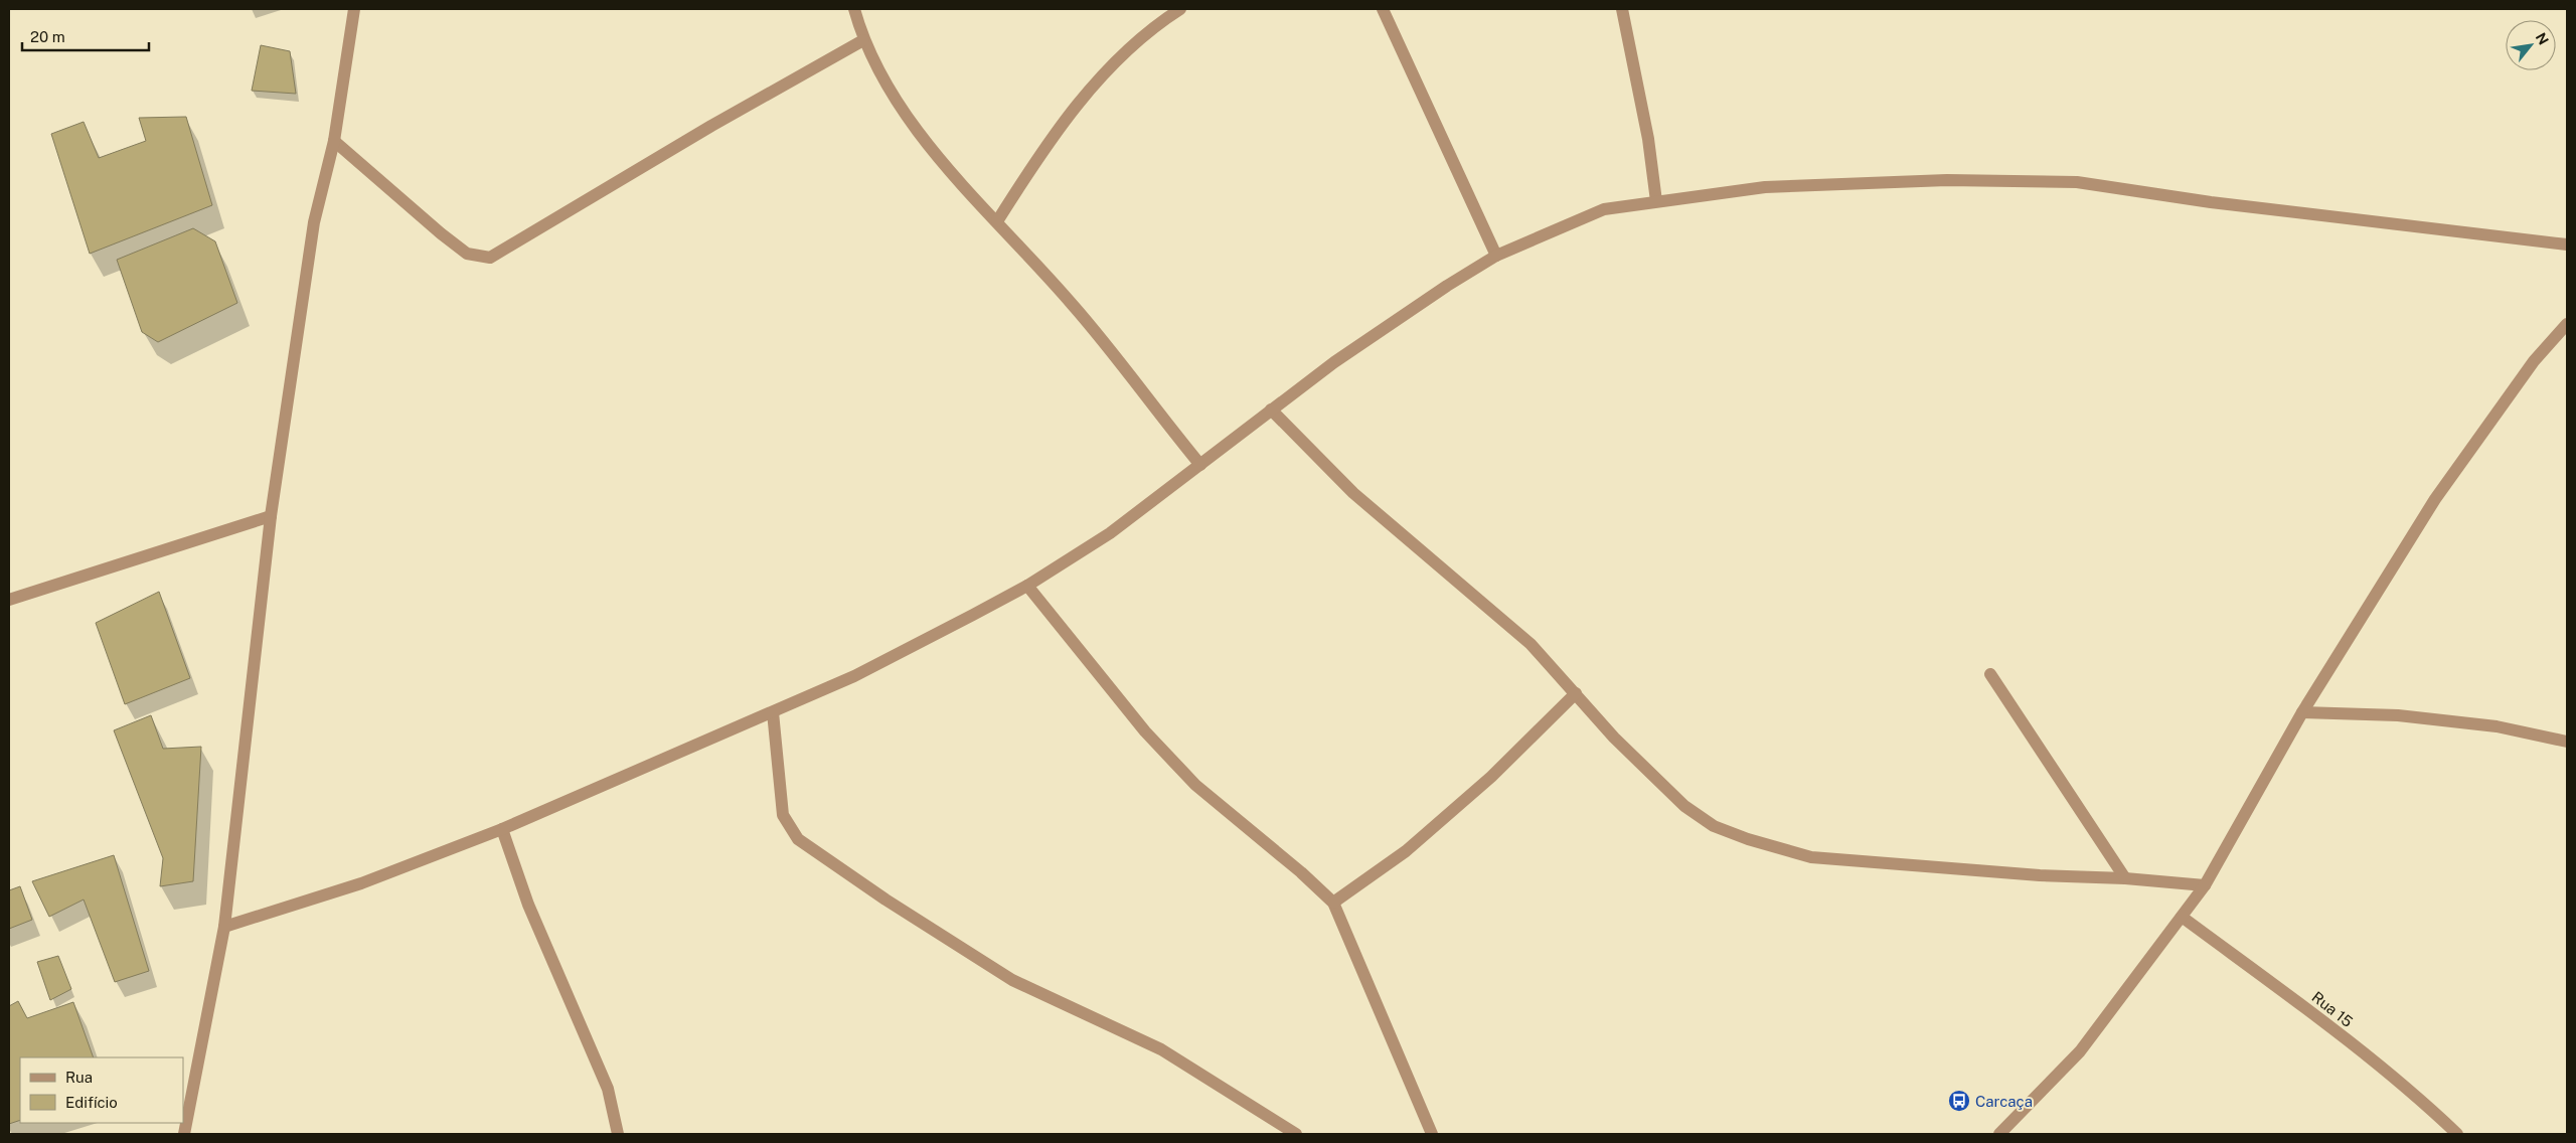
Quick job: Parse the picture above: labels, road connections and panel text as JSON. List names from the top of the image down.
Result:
{
  "streets": {
    "street": ["Rua 15"]
  },
  "places": {
    "bus stop": ["Carcaça"]
  },
  "legend": ["Rua", "Edifício"],
  "scale_bar": "20 m",
  "north": "top right"
}
